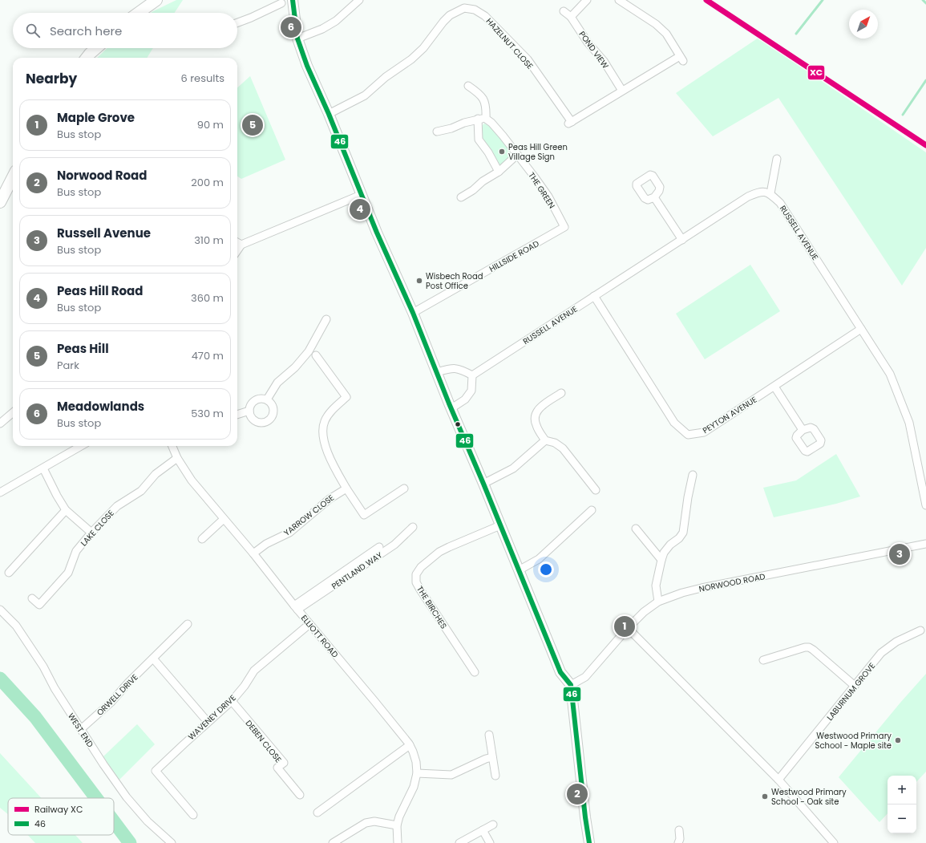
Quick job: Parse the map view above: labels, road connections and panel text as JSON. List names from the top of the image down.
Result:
{
  "streets": {
    "street": [
      "HAZELNUT CLOSE",
      "POND VIEW",
      "THE GREEN",
      "RUSSELL AVENUE",
      "HILLSIDE ROAD",
      "PEYTON AVENUE",
      "YARROW CLOSE",
      "LAKE CLOSE",
      "PENTLAND WAY",
      "NORWOOD ROAD",
      "THE BIRCHES",
      "ELLIOTT ROAD",
      "LABURNUM GROVE",
      "ORWELL DRIVE",
      "WAVENEY DRIVE",
      "WEST END",
      "DEBEN CLOSE"
    ]
  },
  "crossings": [
    ["HAZELNUT CLOSE", "POND VIEW"],
    ["THE GREEN", "HILLSIDE ROAD"],
    ["RUSSELL AVENUE", "PEYTON AVENUE"],
    ["YARROW CLOSE", "ELLIOTT ROAD"],
    ["LAKE CLOSE", "ELLIOTT ROAD"],
    ["PENTLAND WAY", "ELLIOTT ROAD"],
    ["ELLIOTT ROAD", "WAVENEY DRIVE"],
    ["ORWELL DRIVE", "WEST END"],
    ["WAVENEY DRIVE", "DEBEN CLOSE"]
  ],
  "places": [
    "Peas Hill Green Village Sign",
    "Wisbech Road Post Office",
    "Westwood Primary School - Maple site",
    "Westwood Primary School - Oak site"
  ],
  "lines": ["rail line XC", "transit line 46"],
  "legend": ["Railway XC", "46"],
  "north": "top right",
  "page": {
    "search": "Search here",
    "pins": [
      "6",
      "5",
      "4",
      "3",
      "1",
      "2"
    ],
    "heading": ["Nearby", "6 results"],
    "list": [
      {
        "mark": "1",
        "name": "Maple Grove",
        "note": "Bus stop",
        "value": "90 m"
      },
      {
        "mark": "2",
        "name": "Norwood Road",
        "note": "Bus stop",
        "value": "200 m"
      },
      {
        "mark": "3",
        "name": "Russell Avenue",
        "note": "Bus stop",
        "value": "310 m"
      },
      {
        "mark": "4",
        "name": "Peas Hill Road",
        "note": "Bus stop",
        "value": "360 m"
      },
      {
        "mark": "5",
        "name": "Peas Hill",
        "note": "Park",
        "value": "470 m"
      },
      {
        "mark": "6",
        "name": "Meadowlands",
        "note": "Bus stop",
        "value": "530 m"
      }
    ],
    "map_buttons": ["+", "−"]
  }
}
